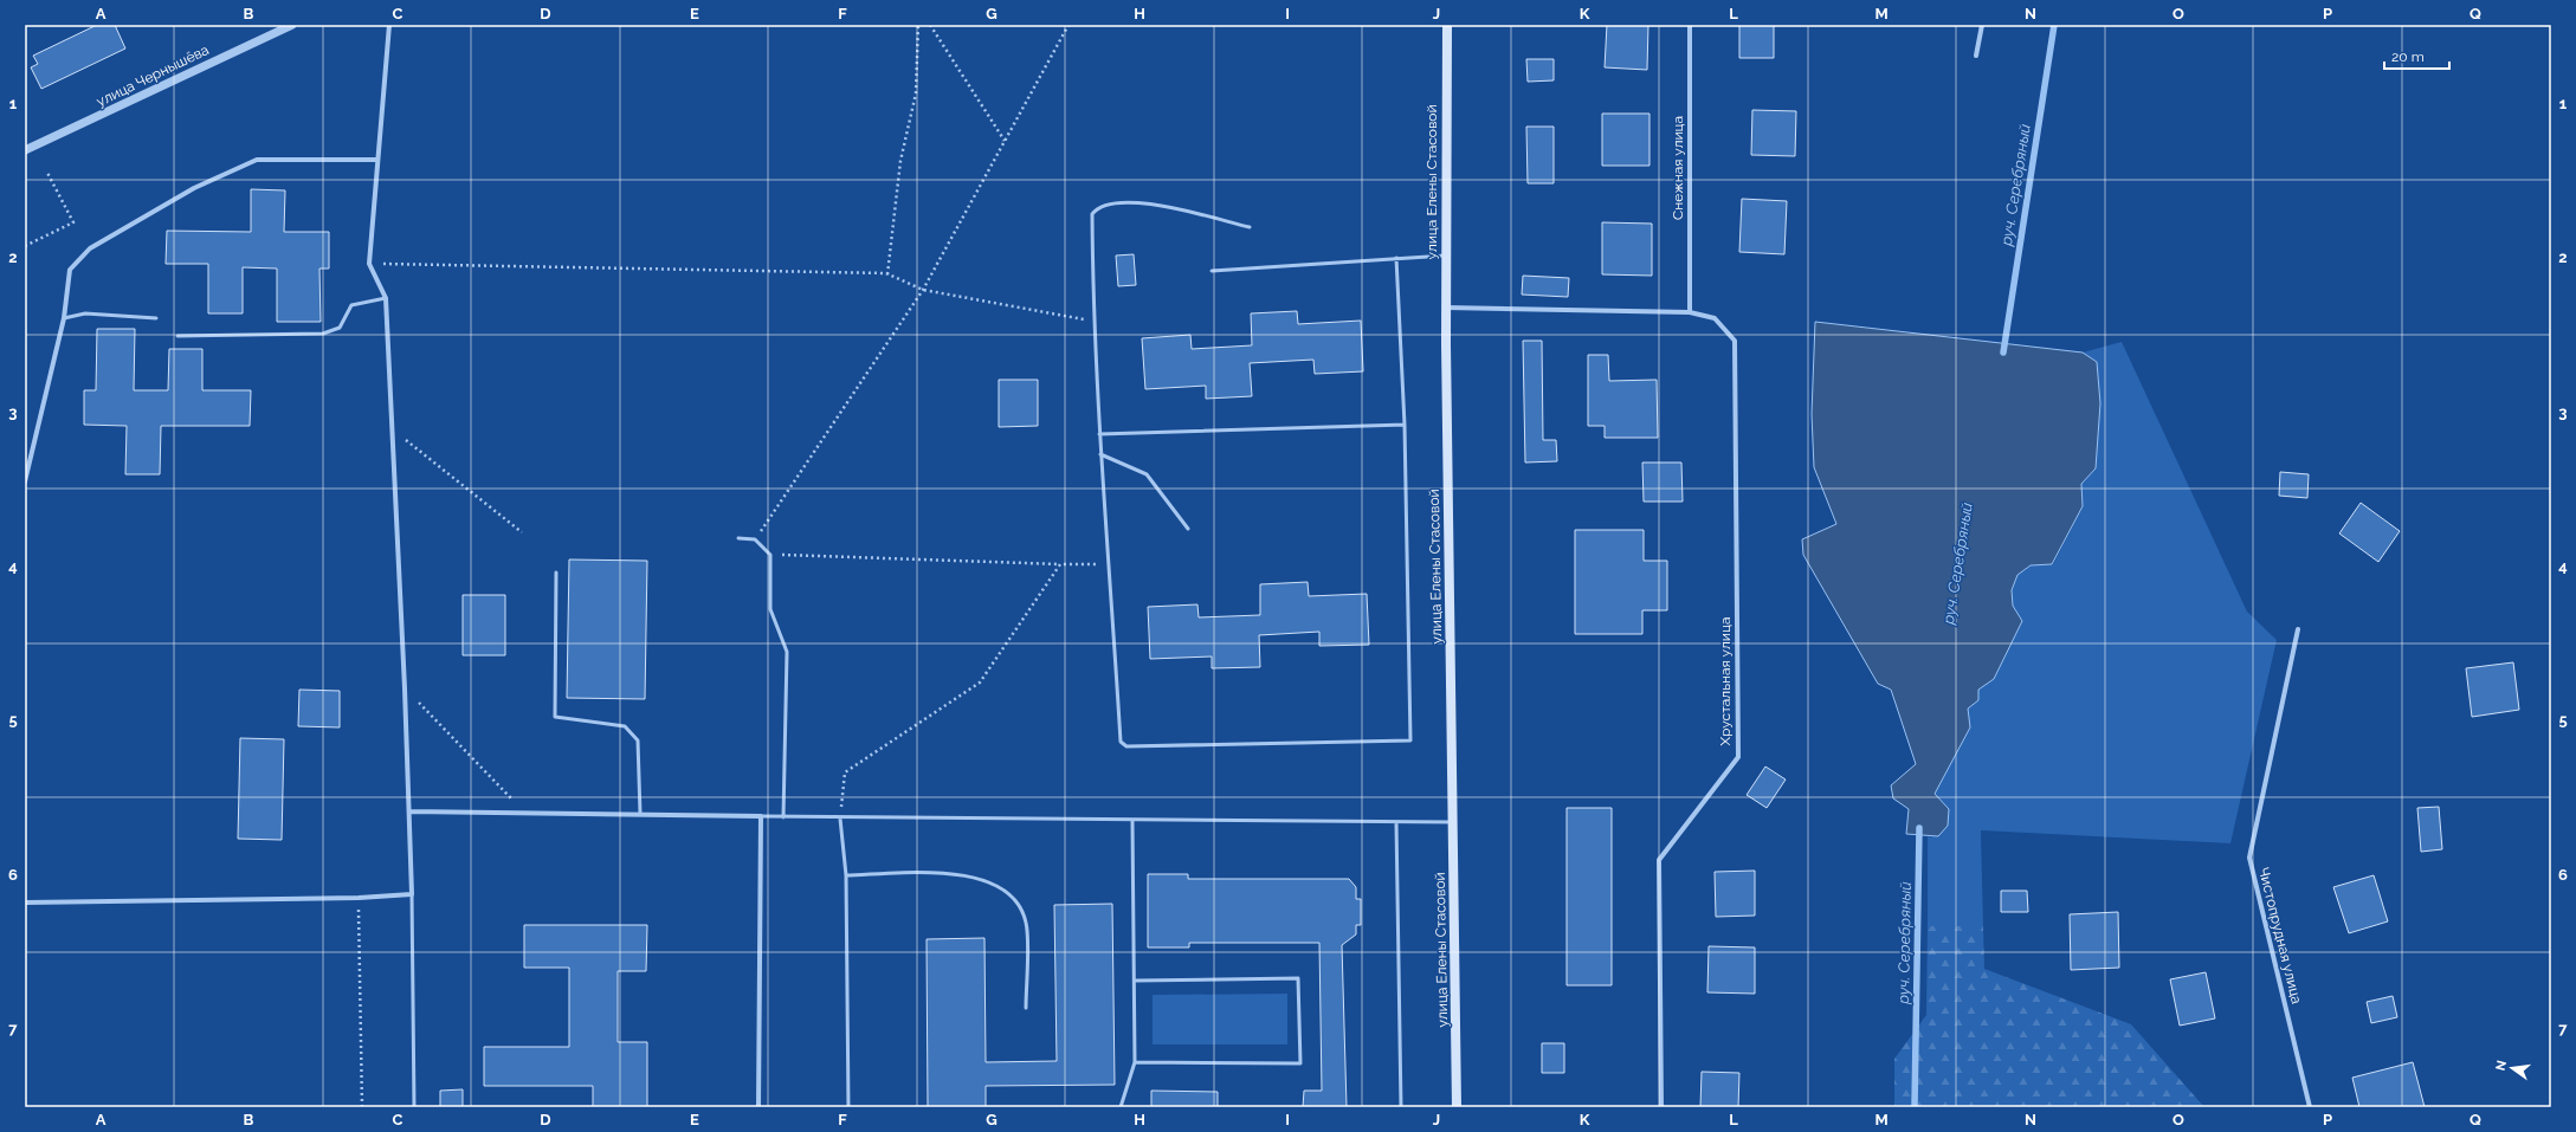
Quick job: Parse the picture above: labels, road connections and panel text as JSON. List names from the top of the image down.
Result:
{
  "streets": {
    "main road": ["улица Елены Стасовой"],
    "street": [
      "улица Чернышёва",
      "Снежная улица",
      "Хрустальная улица",
      "Чистопрудная улица"
    ]
  },
  "crossings": [
    ["Снежная улица", "Хрустальная улица"]
  ],
  "water": ["руч. Серебряный"],
  "scale_bar": "20 m",
  "north": "left",
  "grid": {
    "columns": [
      "A",
      "B",
      "C",
      "D",
      "E",
      "F",
      "G",
      "H",
      "I",
      "J",
      "K",
      "L",
      "M",
      "N",
      "O",
      "P",
      "Q"
    ],
    "rows": [
      "1",
      "2",
      "3",
      "4",
      "5",
      "6",
      "7"
    ]
  }
}
